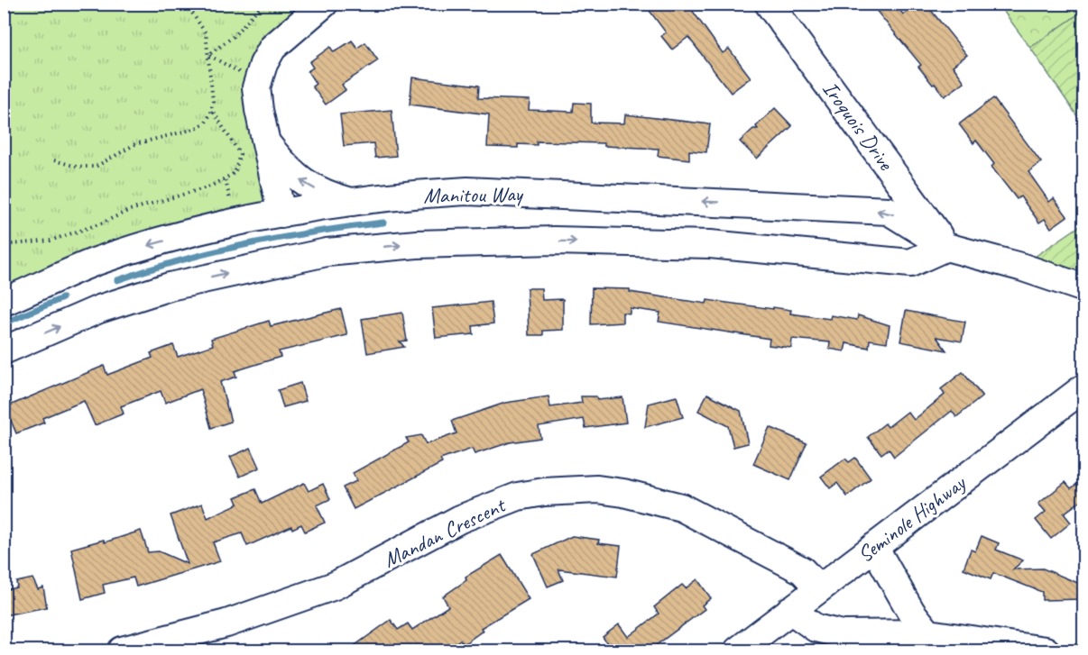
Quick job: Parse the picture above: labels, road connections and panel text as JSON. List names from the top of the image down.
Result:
{
  "streets": {
    "street": [
      "Iroquois Drive",
      "Manitou Way",
      "Seminole Highway",
      "Mandan Crescent"
    ]
  },
  "crossings": [
    ["Iroquois Drive", "Manitou Way"],
    ["Seminole Highway", "Mandan Crescent"]
  ]
}
